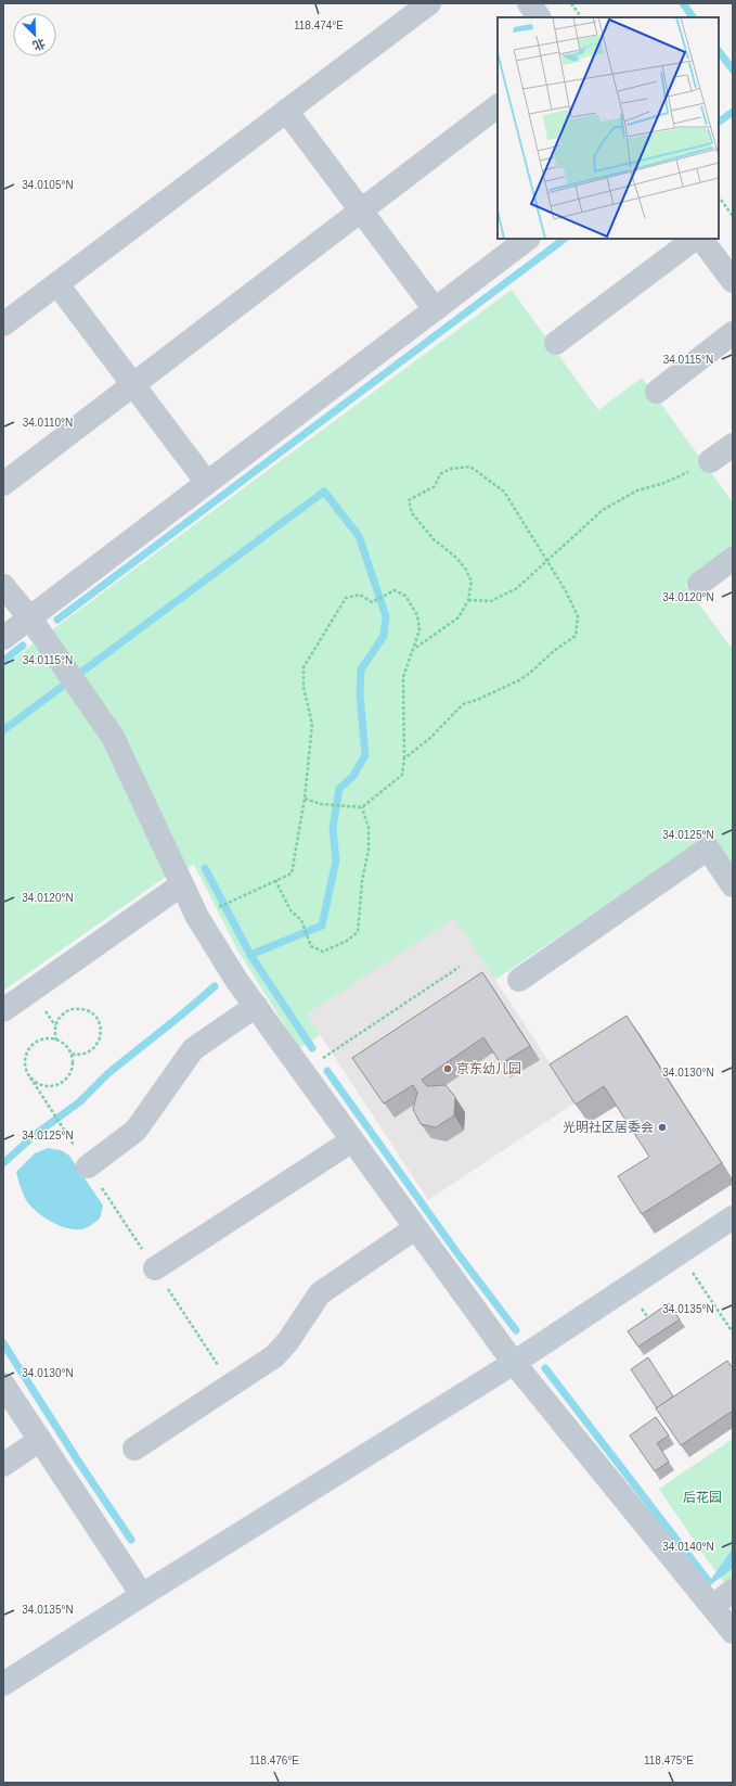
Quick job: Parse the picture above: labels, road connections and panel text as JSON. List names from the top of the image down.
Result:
{
  "parks": ["后花园"],
  "places": ["京东幼儿园", "光明社区居委会"],
  "north": "bottom right",
  "coordinates": [
    "118.474°E",
    "34.0105°N",
    "34.0115°N",
    "34.0110°N",
    "34.0120°N",
    "34.0125°N",
    "34.0130°N",
    "34.0135°N",
    "34.0140°N",
    "118.476°E",
    "118.475°E"
  ]
}
